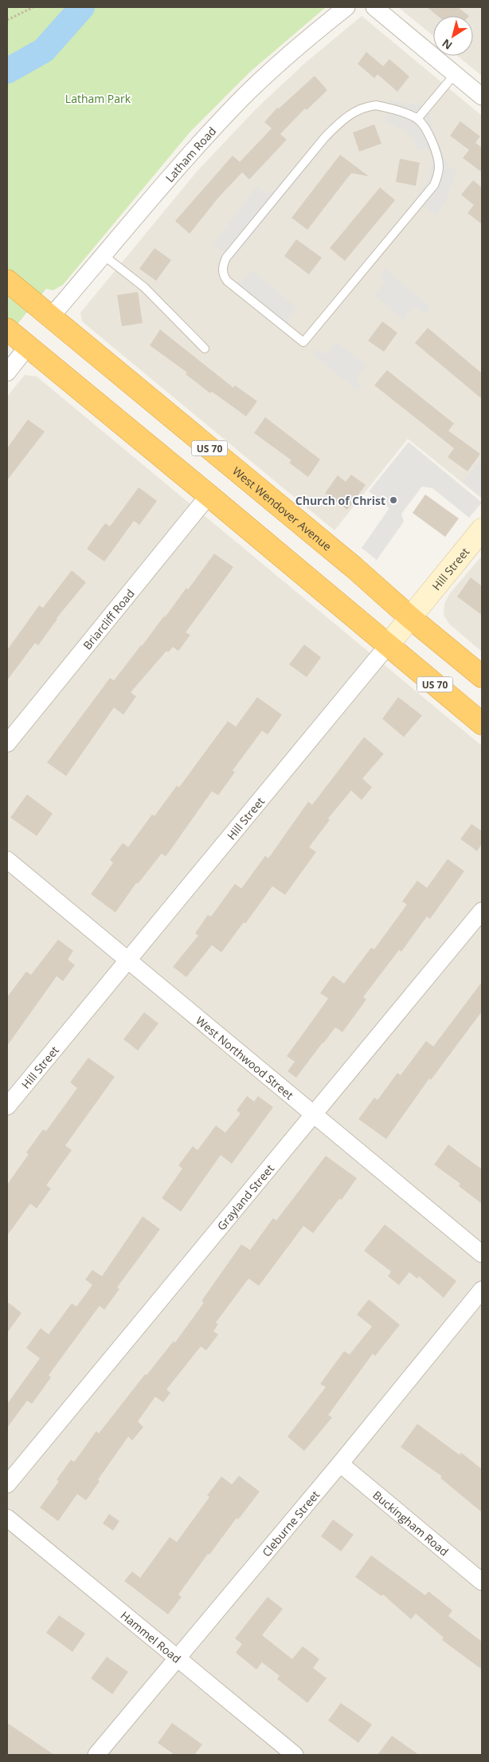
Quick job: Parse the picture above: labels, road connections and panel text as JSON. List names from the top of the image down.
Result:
{
  "streets": {
    "highway": ["US 70", "West Wendover Avenue"],
    "street": [
      "Latham Road",
      "Hill Street",
      "Briarcliff Road",
      "West Northwood Street",
      "Grayland Street",
      "Buckingham Road",
      "Cleburne Street",
      "Hammel Road"
    ]
  },
  "crossings": [
    ["Latham Road", "West Wendover Avenue"],
    ["US 70", "Hill Street"],
    ["US 70", "Briarcliff Road"],
    ["West Wendover Avenue", "Hill Street"],
    ["Hill Street", "West Northwood Street"],
    ["West Northwood Street", "Grayland Street"],
    ["Buckingham Road", "Cleburne Street"],
    ["Cleburne Street", "Hammel Road"]
  ],
  "parks": ["Latham Park"],
  "places": ["Church of Christ"],
  "north": "bottom left"
}
